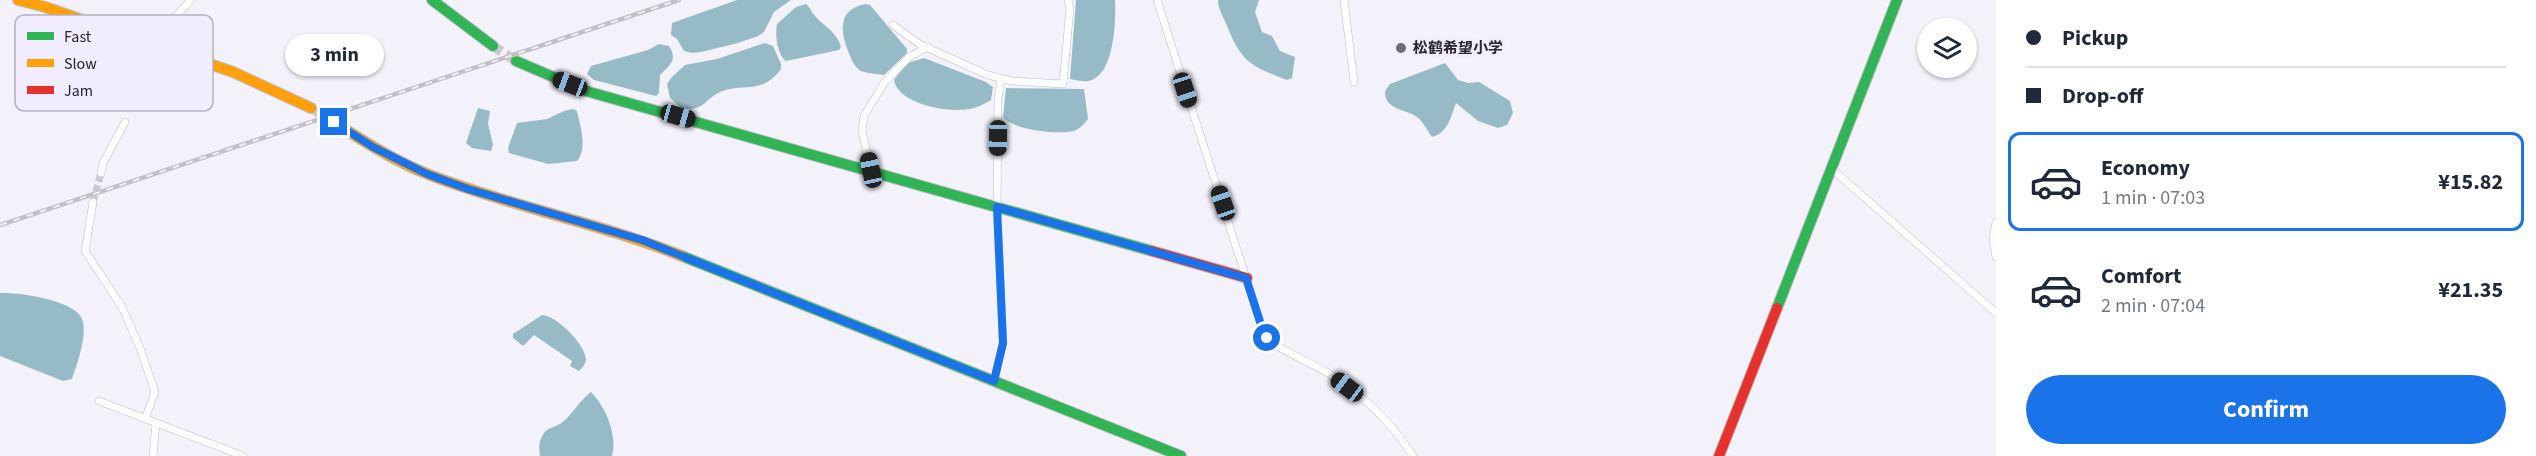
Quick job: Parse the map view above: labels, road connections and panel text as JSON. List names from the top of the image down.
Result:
{
  "places": ["松鹤希望小学"],
  "legend": ["Fast", "Slow", "Jam"],
  "page": {
    "banner": ["Pickup", "Drop-off"],
    "bubble": "3 min",
    "list": [
      {
        "name": "Economy",
        "note": "1 min · 07:03",
        "value": "¥15.82"
      },
      {
        "name": "Comfort",
        "note": "2 min · 07:04",
        "value": "¥21.35"
      }
    ],
    "buttons": "Confirm"
  }
}
